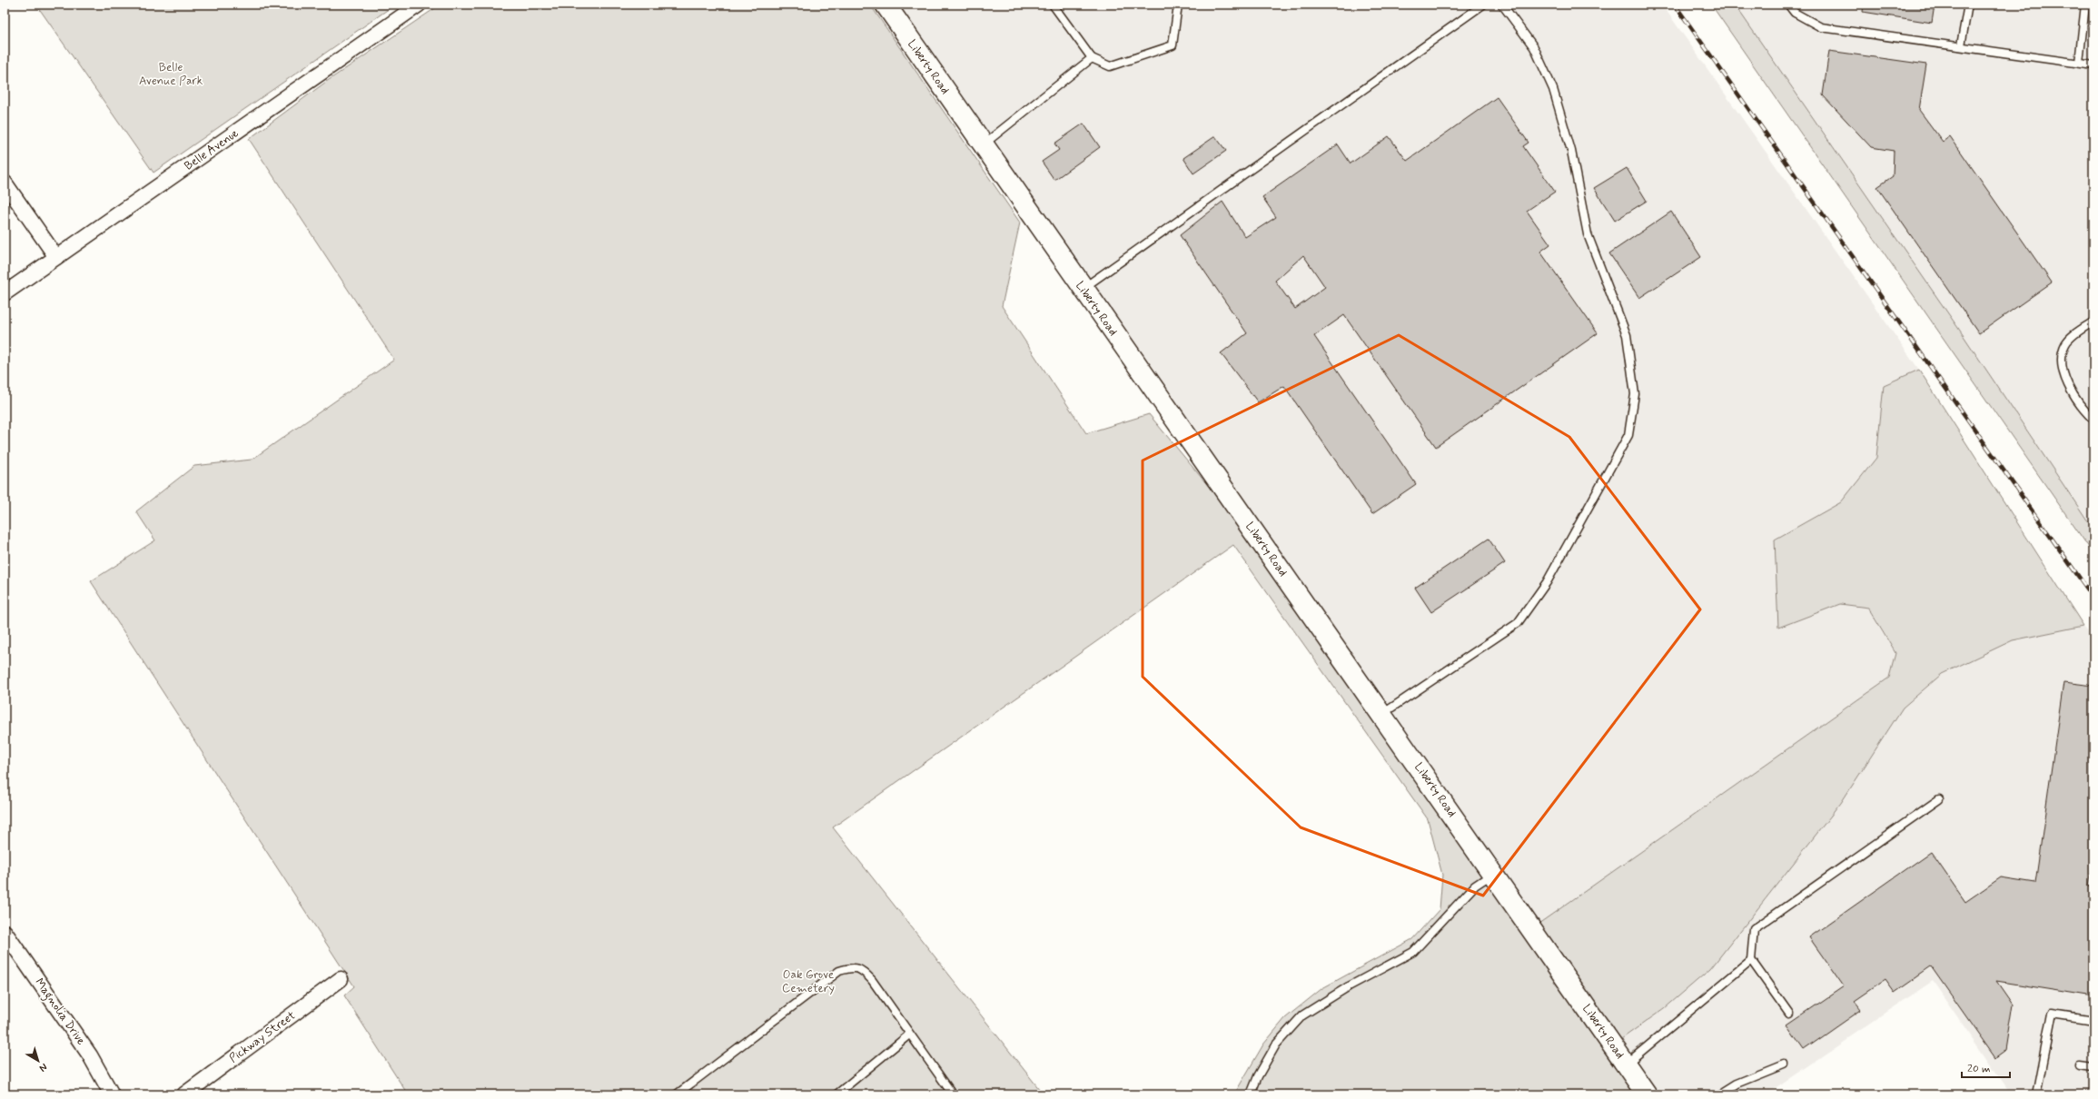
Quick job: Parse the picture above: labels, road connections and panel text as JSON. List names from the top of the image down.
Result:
{
  "streets": {
    "street": [
      "Liberty Road",
      "Belle Avenue",
      "Magnolia Drive",
      "Pickway Street"
    ]
  },
  "parks": ["Belle Avenue Park", "Oak Grove Cemetery"],
  "scale_bar": "20 m",
  "north": "bottom right"
}
